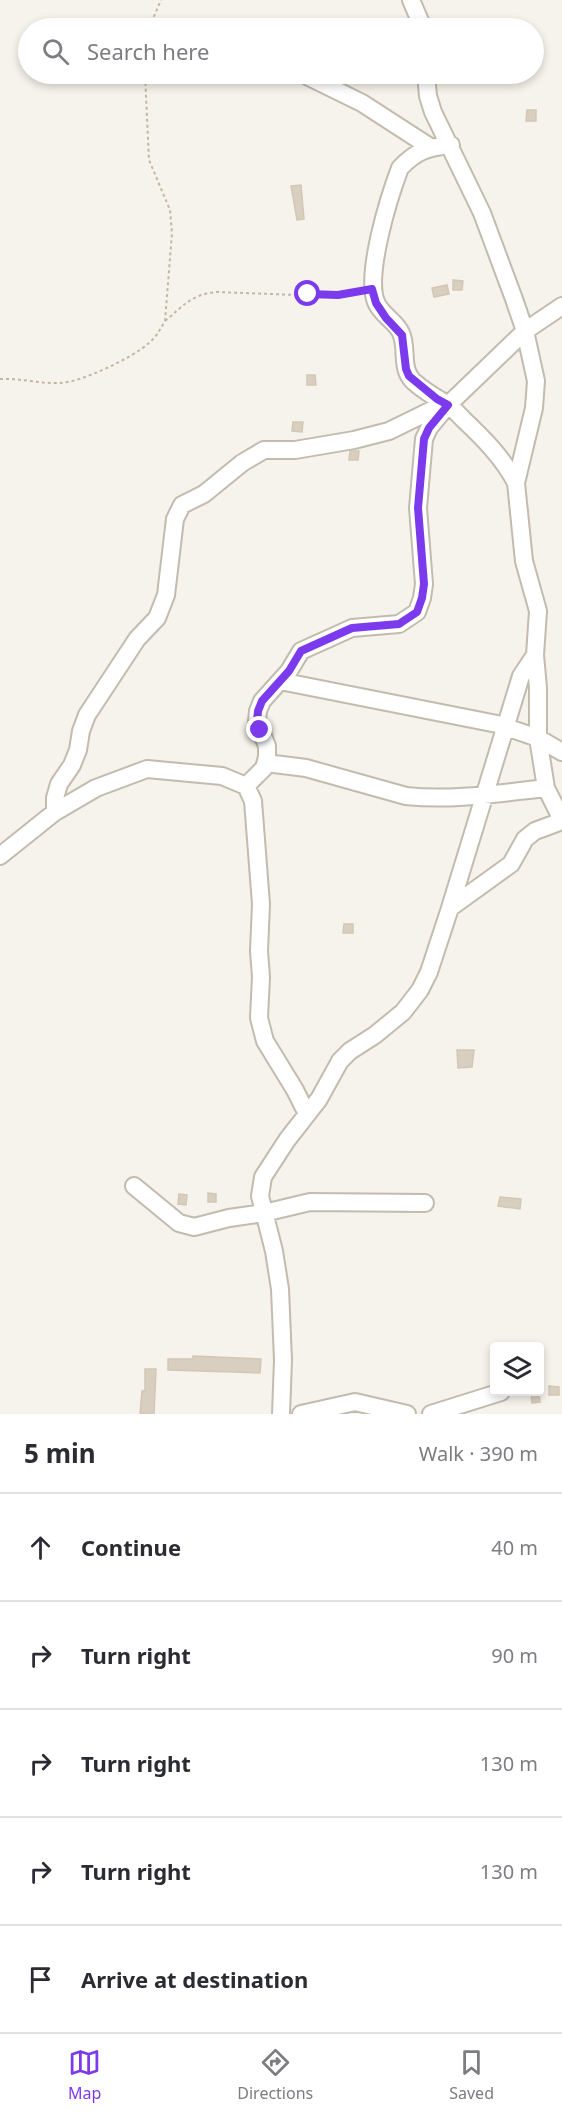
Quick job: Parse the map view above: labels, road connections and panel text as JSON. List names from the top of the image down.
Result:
{
  "page": {
    "search": "Search here",
    "heading": ["5 min", "Walk · 390 m"],
    "list": [
      ["Continue", "40 m"],
      ["Turn right", "90 m"],
      ["Turn right", "130 m"],
      ["Turn right", "130 m"],
      "Arrive at destination"
    ],
    "nav": ["Map", "Directions", "Saved"]
  }
}
